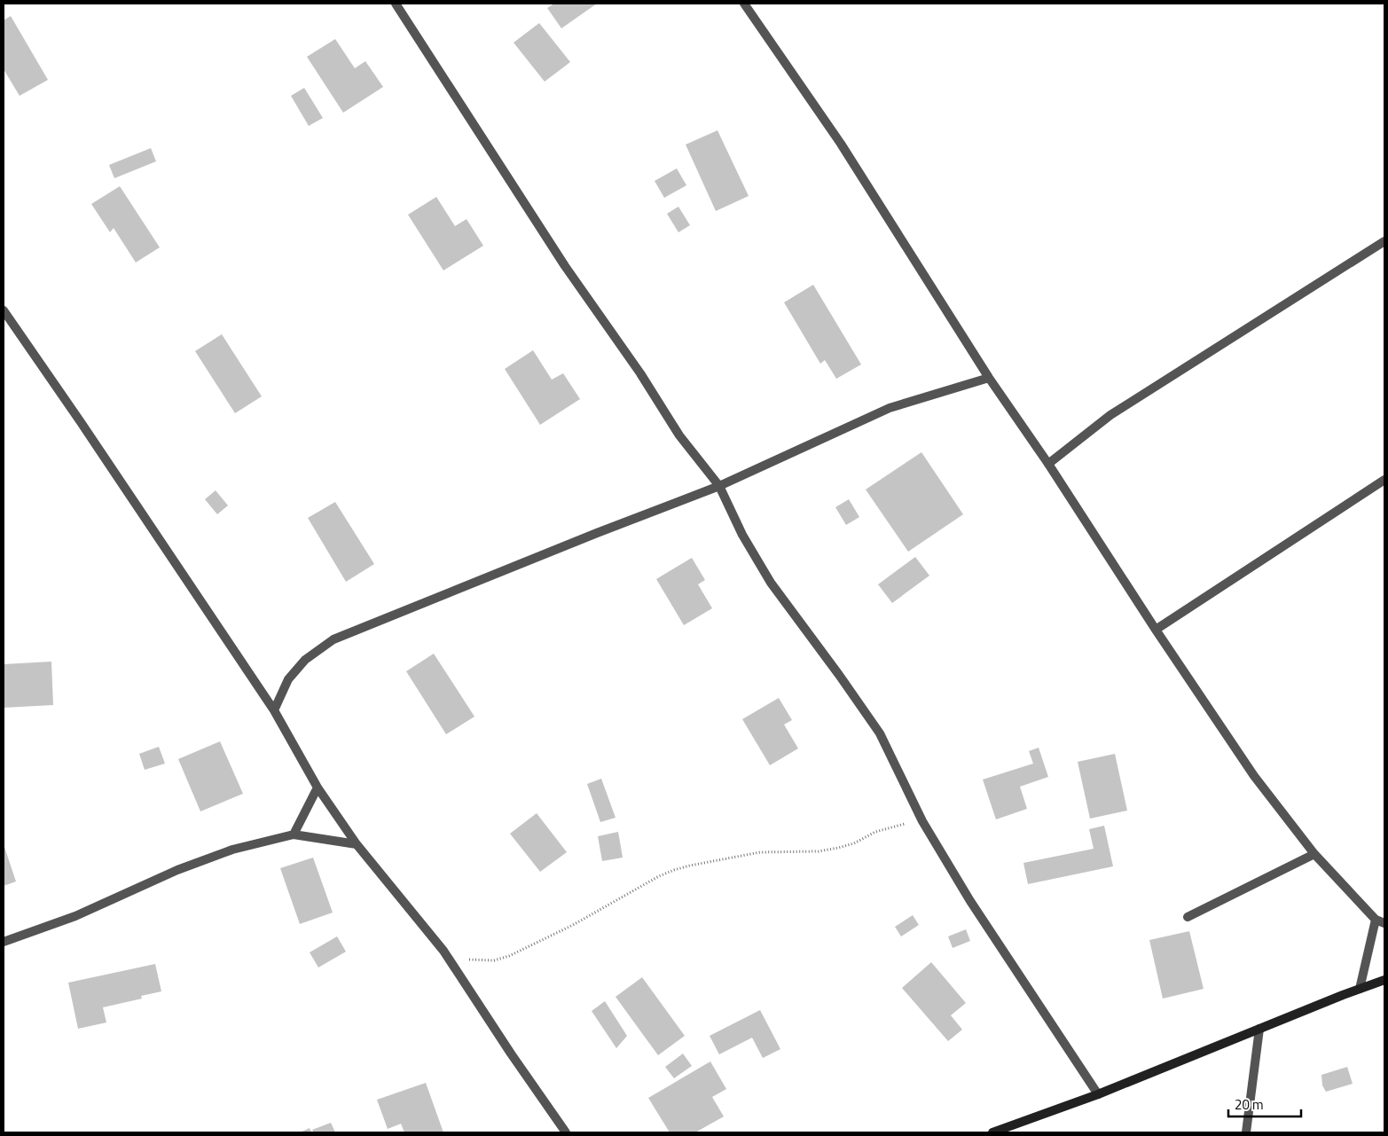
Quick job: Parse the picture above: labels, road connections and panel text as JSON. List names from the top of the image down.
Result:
{
  "scale_bar": "20 m"
}
